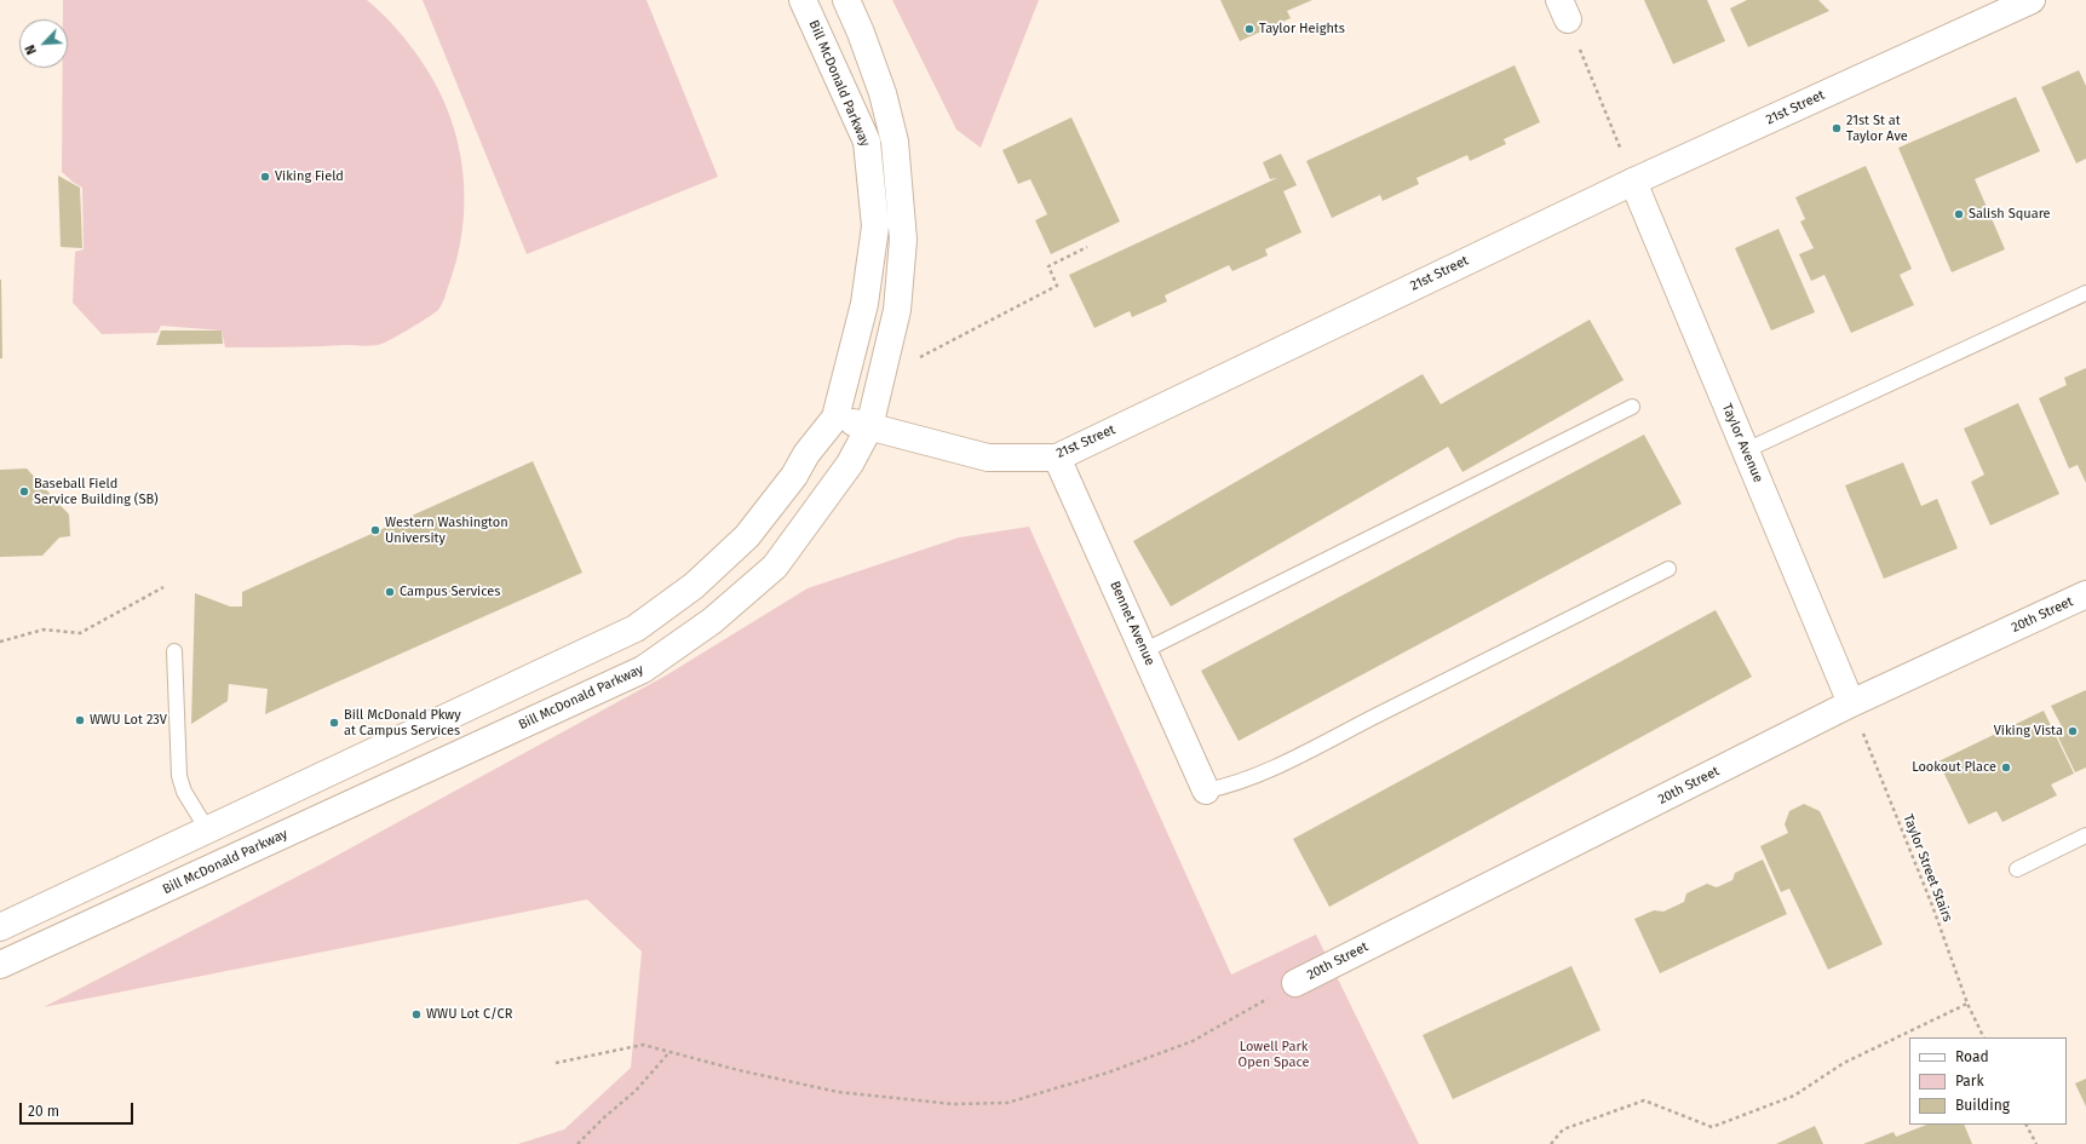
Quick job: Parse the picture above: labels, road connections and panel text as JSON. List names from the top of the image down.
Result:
{
  "streets": {
    "street": [
      "Bill McDonald Parkway",
      "21st Street",
      "Taylor Avenue",
      "20th Street",
      "Bennet Avenue"
    ],
    "path": ["Taylor Street Stairs"]
  },
  "crossings": [
    ["Bill McDonald Parkway", "21st Street"],
    ["21st Street", "Taylor Avenue"],
    ["21st Street", "Bennet Avenue"],
    ["Taylor Avenue", "20th Street"],
    ["Taylor Avenue", "Taylor Street Stairs"],
    ["20th Street", "Taylor Street Stairs"]
  ],
  "parks": ["Lowell Park Open Space"],
  "places": [
    "Taylor Heights",
    "21st St at Taylor Ave",
    "Viking Field",
    "Salish Square",
    "Baseball Field Service Building (SB)",
    "Western Washington University",
    "Campus Services",
    "WWU Lot 23V",
    "Bill McDonald Pkwy at Campus Services",
    "Viking Vista",
    "Lookout Place",
    "WWU Lot C/CR"
  ],
  "legend": ["Road", "Park", "Building"],
  "scale_bar": "20 m",
  "north": "bottom left"
}
